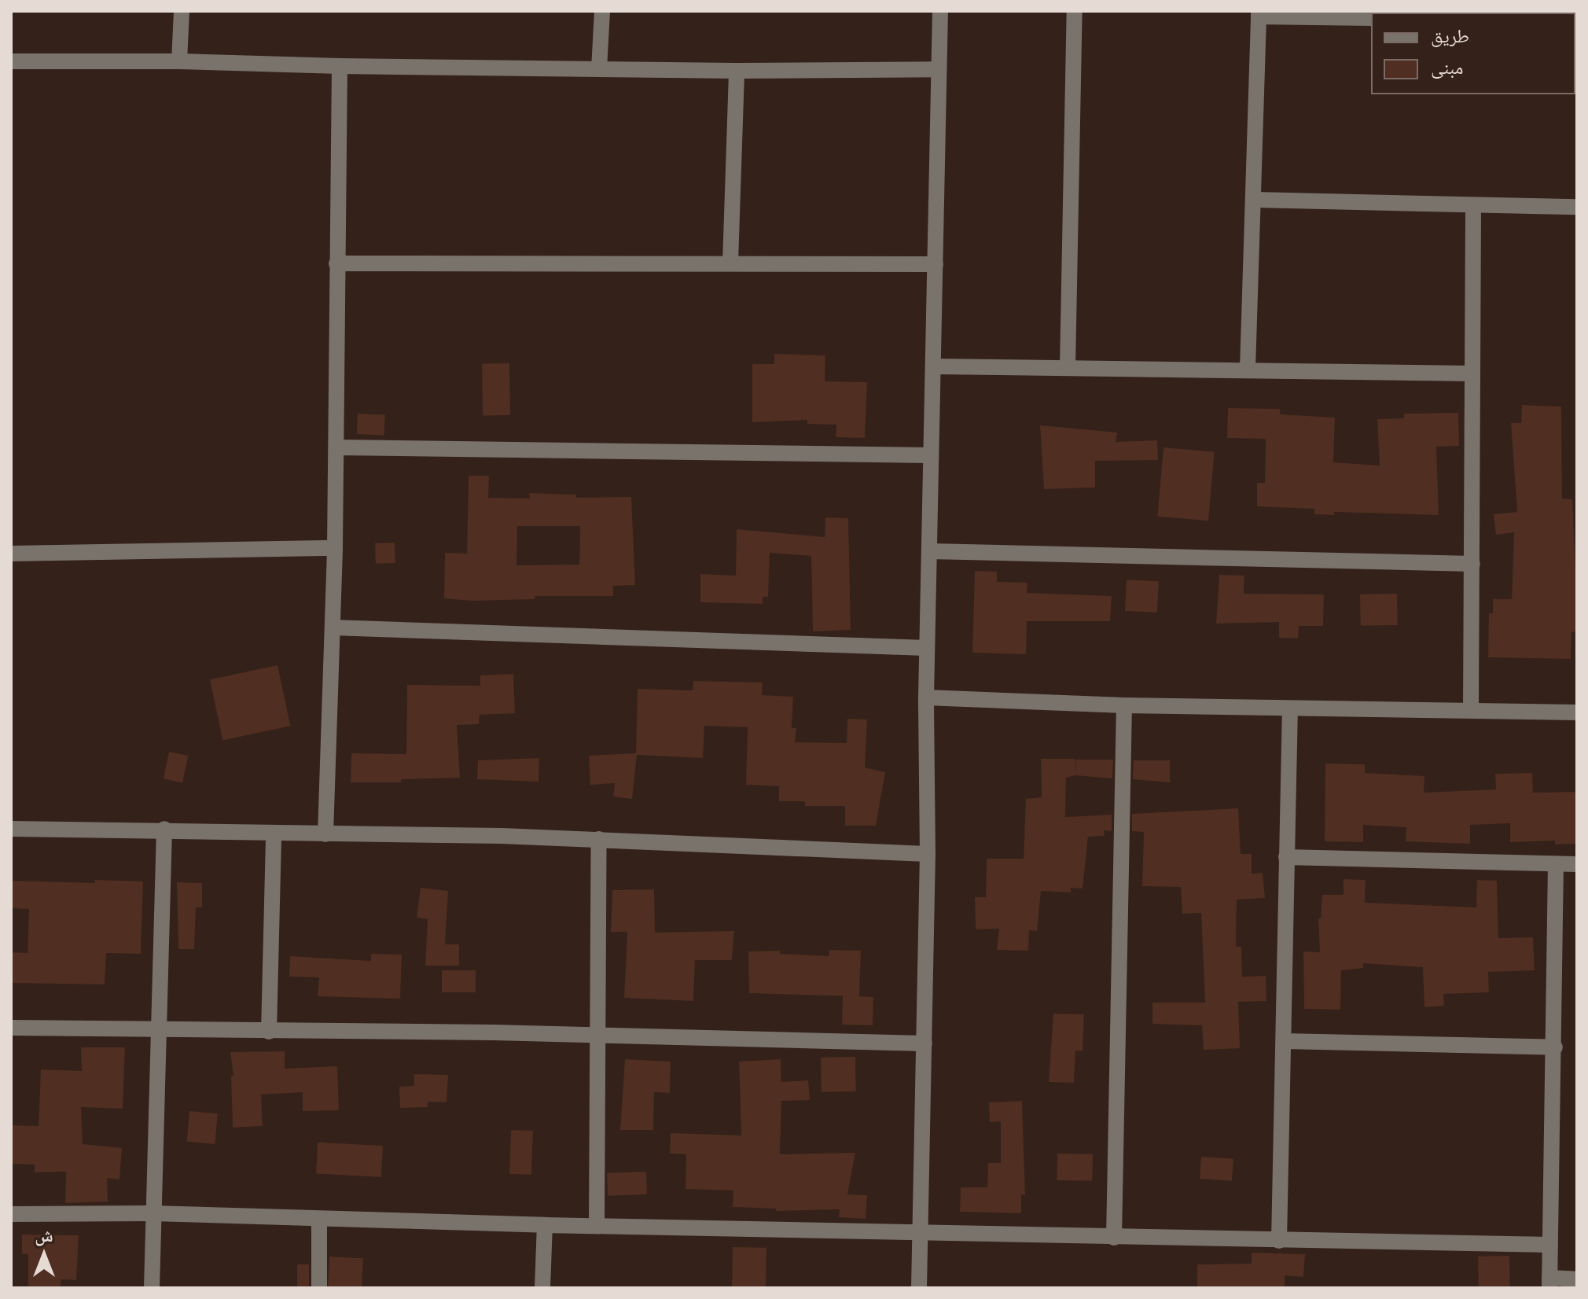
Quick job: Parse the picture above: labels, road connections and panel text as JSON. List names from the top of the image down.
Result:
{
  "legend": ["طريق", "مبنى"],
  "north": "top"
}
